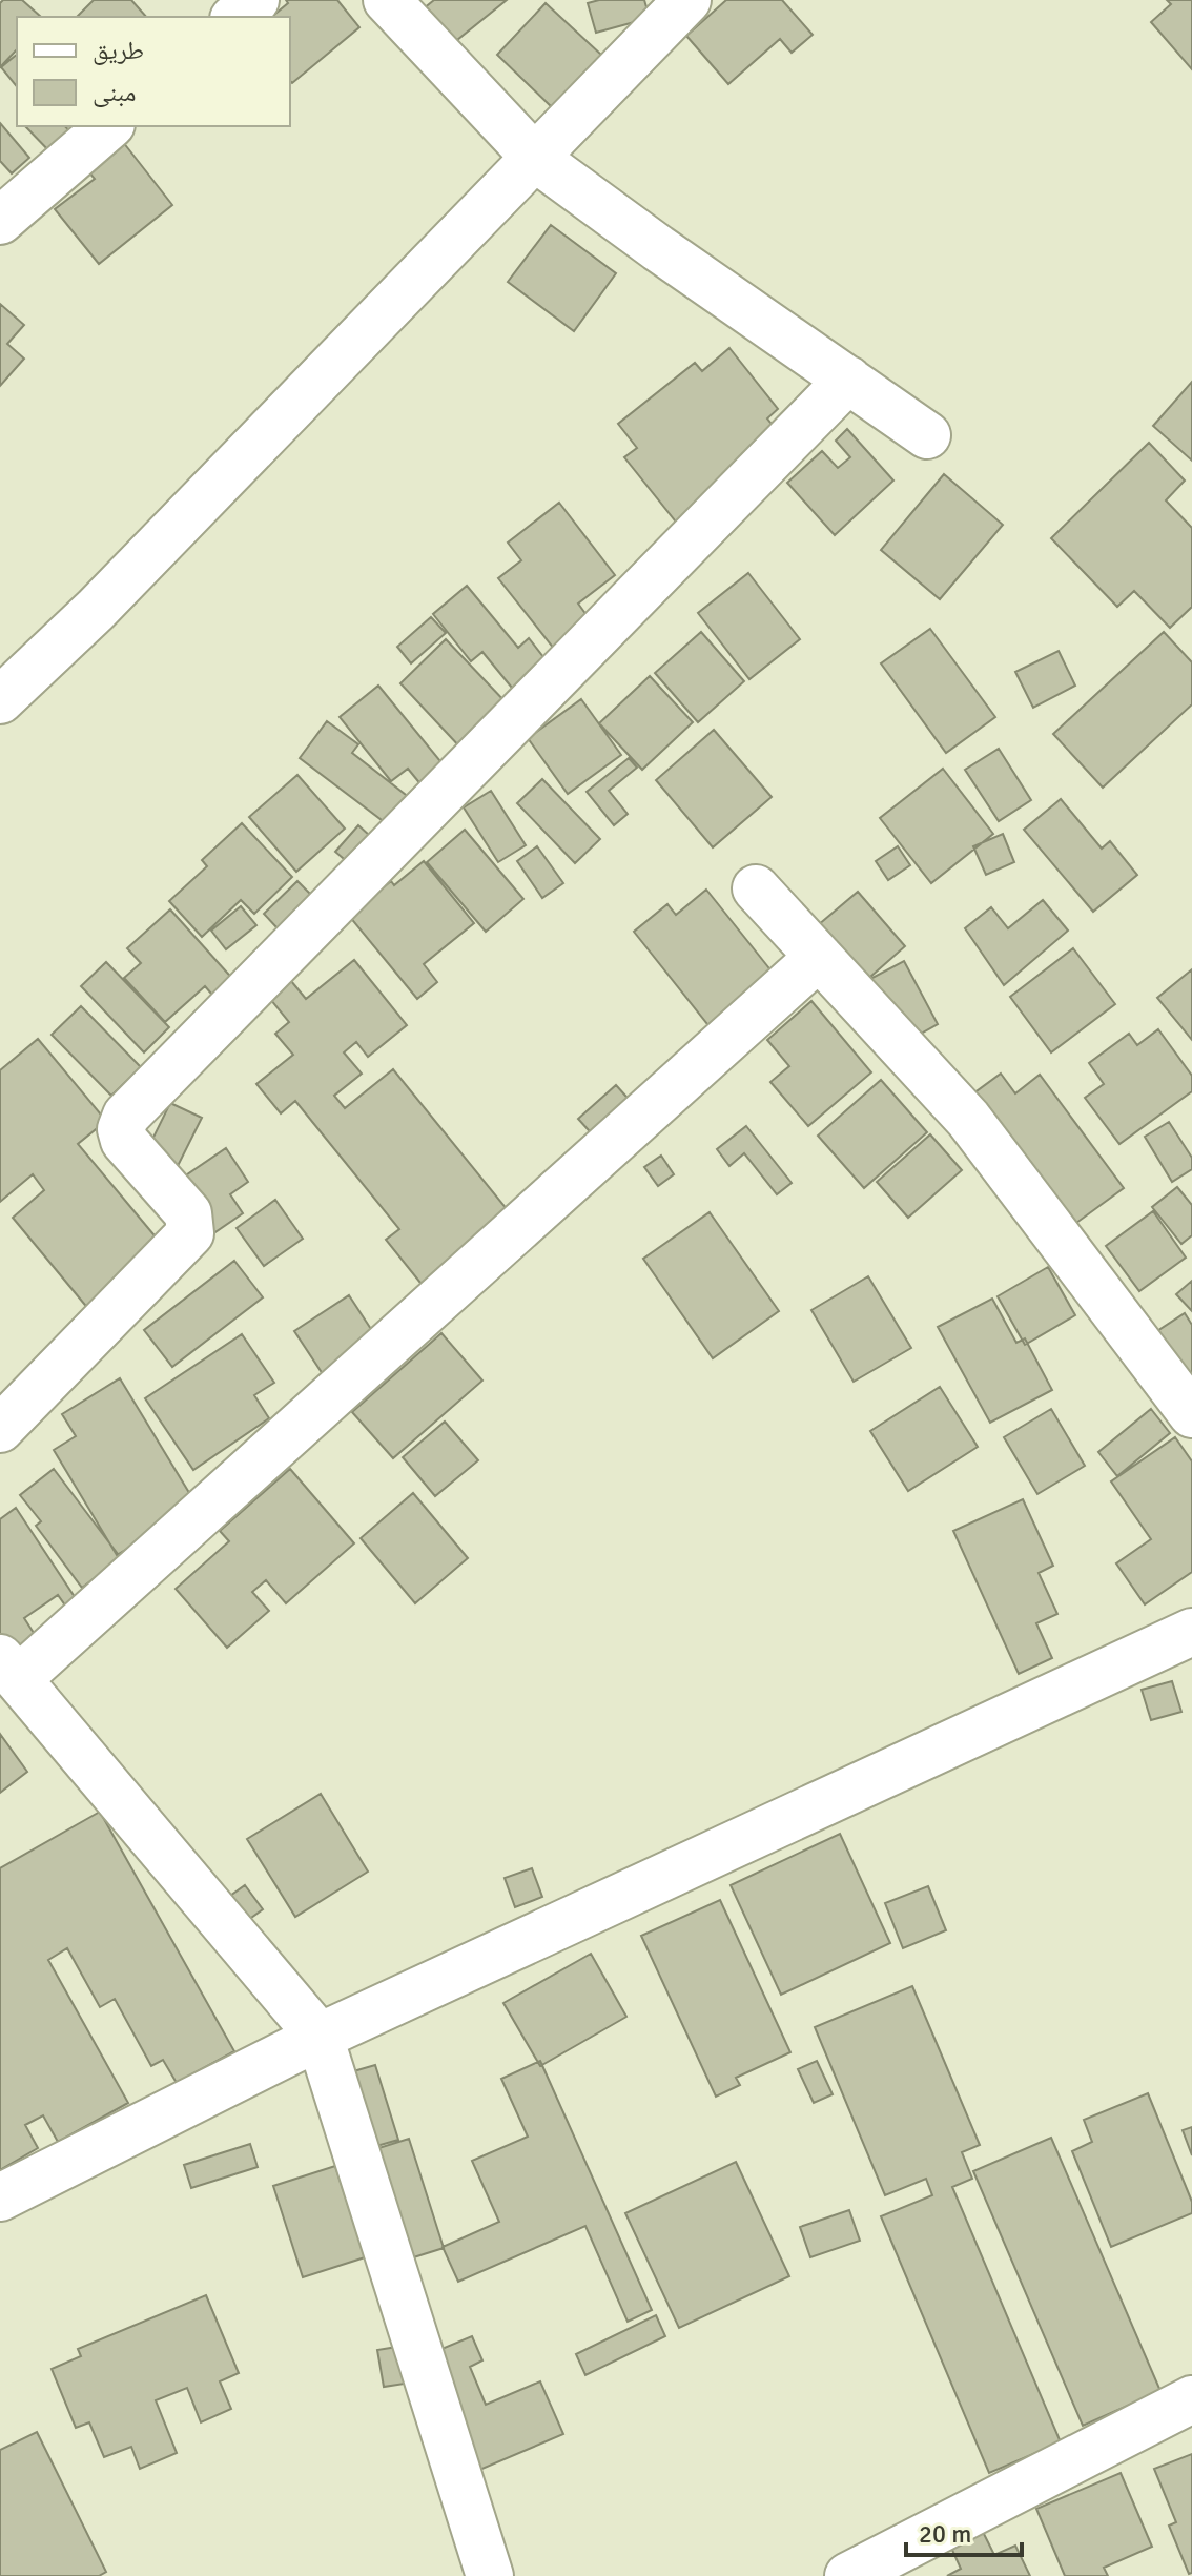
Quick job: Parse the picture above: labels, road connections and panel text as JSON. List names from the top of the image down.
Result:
{
  "legend": ["طريق", "مبنى"],
  "scale_bar": "20 m"
}
